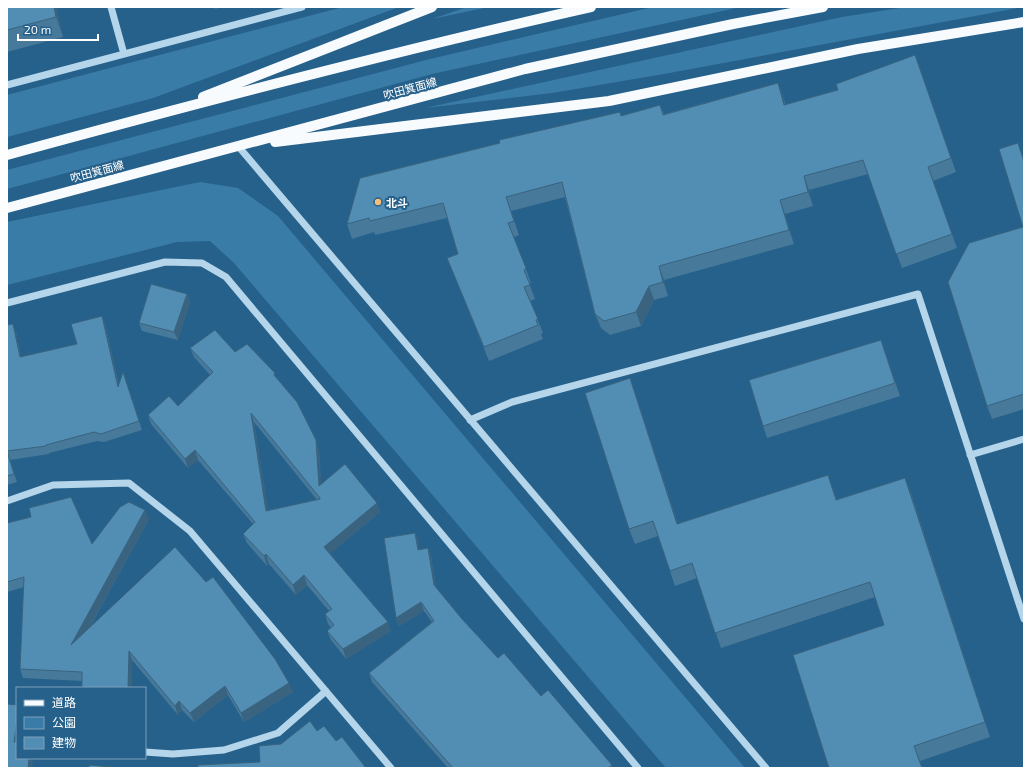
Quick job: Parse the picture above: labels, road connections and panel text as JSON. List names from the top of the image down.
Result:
{
  "streets": {
    "main road": ["吹田箕面線"]
  },
  "places": ["北斗"],
  "legend": ["道路", "公園", "建物"],
  "scale_bar": "20 m"
}
